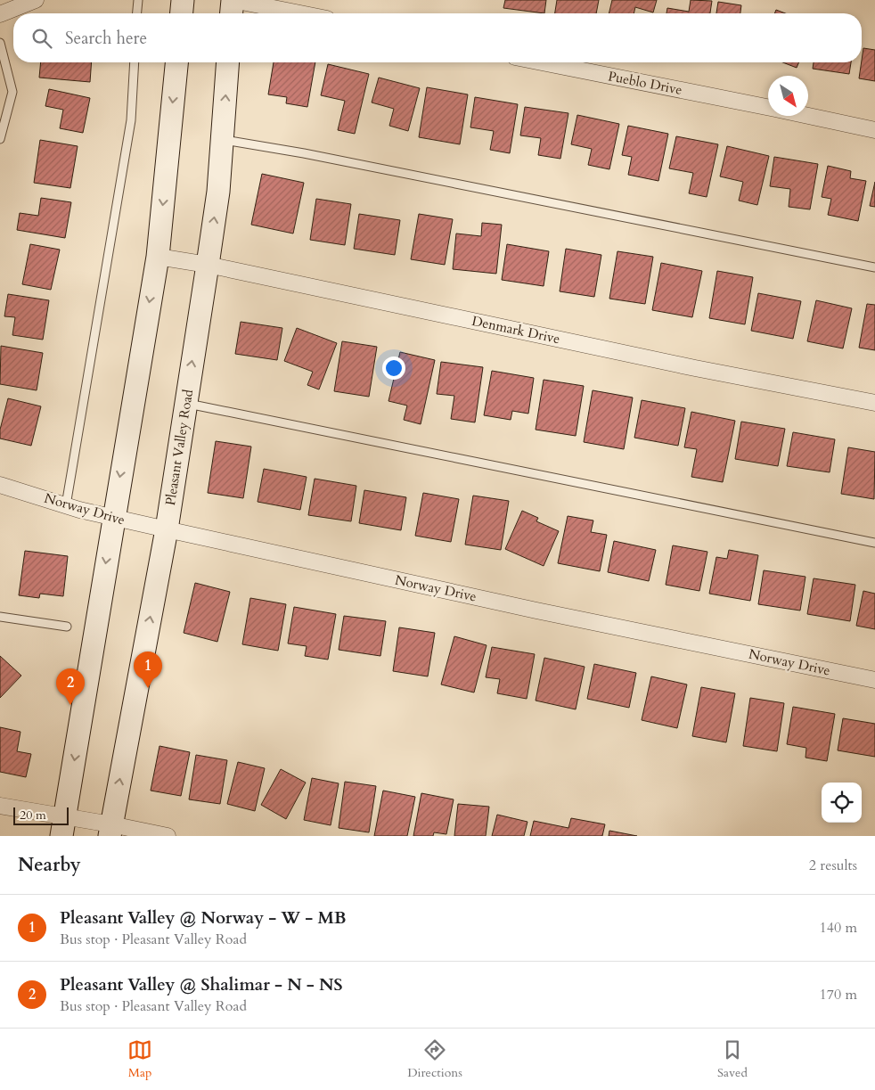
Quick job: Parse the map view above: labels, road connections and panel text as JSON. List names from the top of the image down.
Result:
{
  "streets": {
    "main road": ["Pleasant Valley Road"],
    "street": ["Pueblo Drive", "Denmark Drive", "Norway Drive"]
  },
  "crossings": [
    ["Denmark Drive", "Pleasant Valley Road"],
    ["Pleasant Valley Road", "Norway Drive"]
  ],
  "scale_bar": "20 m",
  "north": "bottom right",
  "page": {
    "search": "Search here",
    "pins": ["1", "2"],
    "scale": "20 m",
    "heading": ["Nearby", "2 results"],
    "list": [
      {
        "mark": "1",
        "name": "Pleasant Valley @ Norway - W - MB",
        "note": "Bus stop · Pleasant Valley Road",
        "value": "140 m"
      },
      {
        "mark": "2",
        "name": "Pleasant Valley @ Shalimar - N - NS",
        "note": "Bus stop · Pleasant Valley Road",
        "value": "170 m"
      }
    ],
    "nav": ["Map", "Directions", "Saved"]
  }
}
